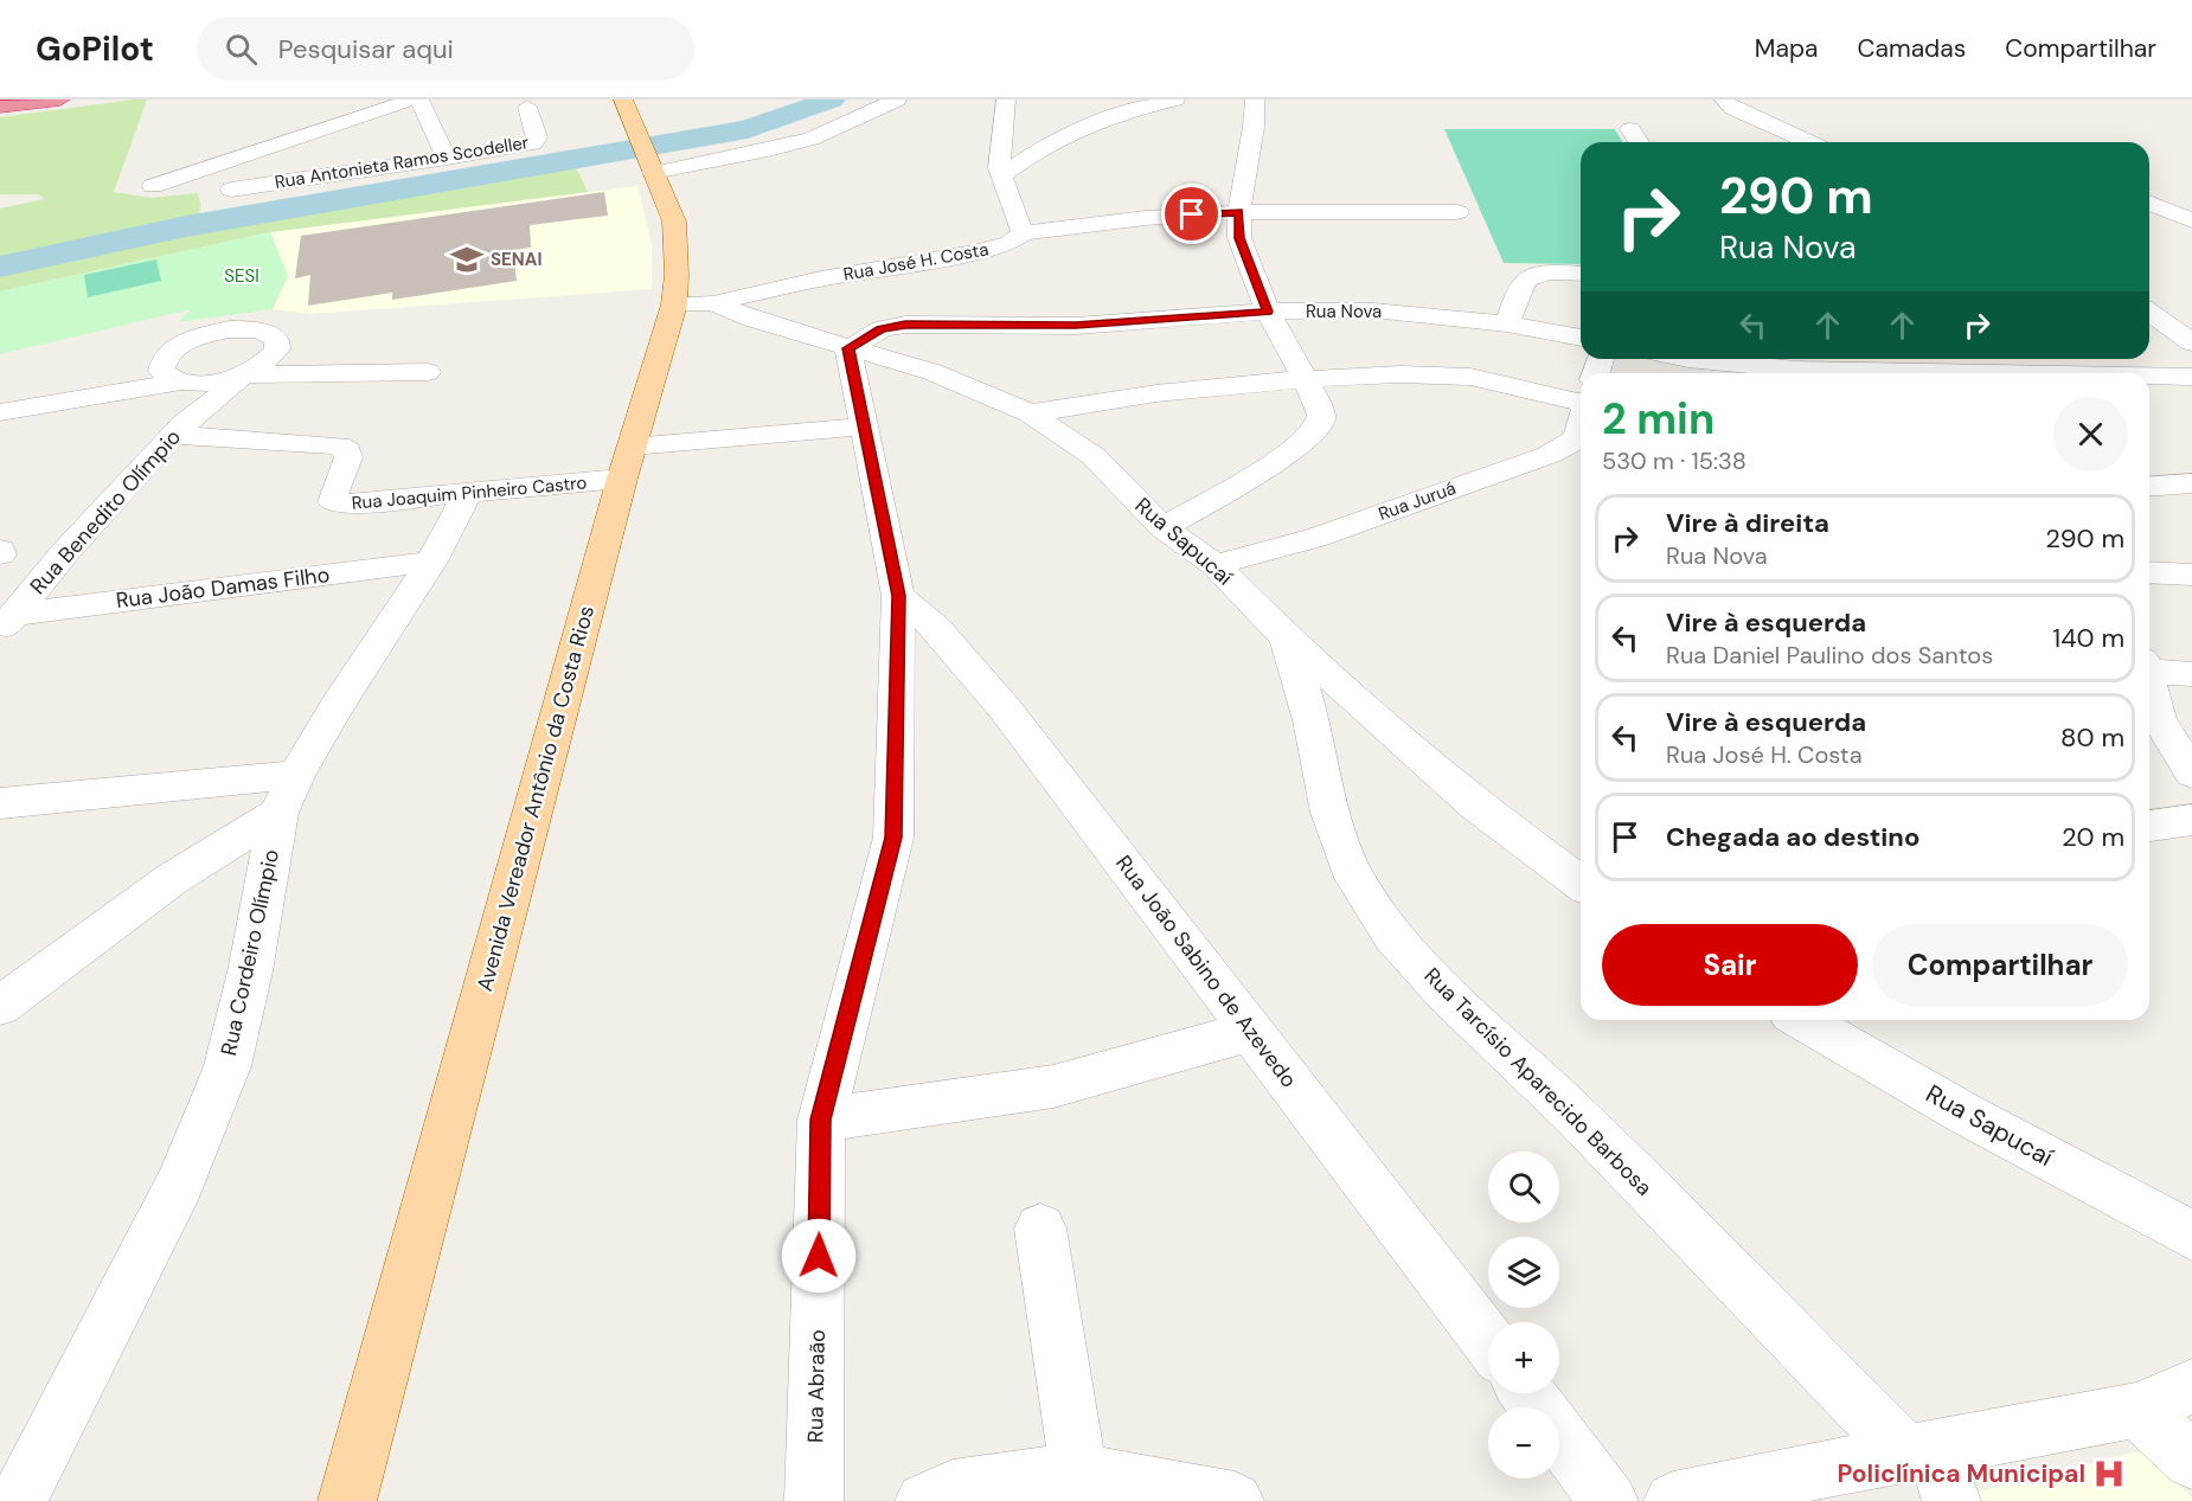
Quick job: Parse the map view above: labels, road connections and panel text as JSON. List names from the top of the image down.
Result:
{
  "streets": {
    "main road": ["Avenida Vereador Antônio da Costa Rios"],
    "street": [
      "Rua Antonieta Ramos Scodeller",
      "Rua José H. Costa",
      "Rua Nova",
      "Rua Joaquim Pinheiro Castro",
      "Rua Juruá",
      "Rua Benedito Olímpio",
      "Rua Sapucaí",
      "Rua João Damas Filho",
      "Rua Cordeiro Olímpio",
      "Rua João Sabino de Azevedo",
      "Rua Tarcísio Aparecido Barbosa",
      "Rua Abraão"
    ]
  },
  "crossings": [
    ["Rua José H. Costa", "Rua Sapucaí"],
    ["Rua Nova", "Rua Sapucaí"],
    ["Rua Nova", "Rua Abraão"],
    ["Rua Joaquim Pinheiro Castro", "Rua Benedito Olímpio"],
    ["Rua Joaquim Pinheiro Castro", "Avenida Vereador Antônio da Costa Rios"],
    ["Rua Joaquim Pinheiro Castro", "Rua Cordeiro Olímpio"],
    ["Rua Joaquim Pinheiro Castro", "Rua Abraão"],
    ["Rua Juruá", "Rua Sapucaí"],
    ["Rua Benedito Olímpio", "Rua João Damas Filho"],
    ["Rua Sapucaí", "Avenida Vereador Antônio da Costa Rios"],
    ["Rua Sapucaí", "Rua Tarcísio Aparecido Barbosa"],
    ["Rua Sapucaí", "Rua Abraão"],
    ["Rua João Damas Filho", "Rua Cordeiro Olímpio"],
    ["Rua João Sabino de Azevedo", "Rua Abraão"]
  ],
  "parks": ["SESI"],
  "places": {
    "school or university": ["SENAI"],
    "hospital": ["Policlínica Municipal"]
  },
  "page": {
    "header": "GoPilot",
    "search": "Pesquisar aqui",
    "nav": ["Mapa", "Camadas", "Compartilhar"],
    "turn": ["290 m", "Rua Nova"],
    "heading": ["2 min", "530 m · 15:38"],
    "list": [
      {
        "name": "Vire à direita",
        "note": "Rua Nova",
        "value": "290 m"
      },
      {
        "name": "Vire à esquerda",
        "note": "Rua Daniel Paulino dos Santos",
        "value": "140 m"
      },
      {
        "name": "Vire à esquerda",
        "note": "Rua José H. Costa",
        "value": "80 m"
      },
      {
        "name": "Chegada ao destino",
        "value": "20 m"
      }
    ],
    "buttons": ["Sair", "Compartilhar"],
    "map_buttons": ["+", "−"]
  }
}
